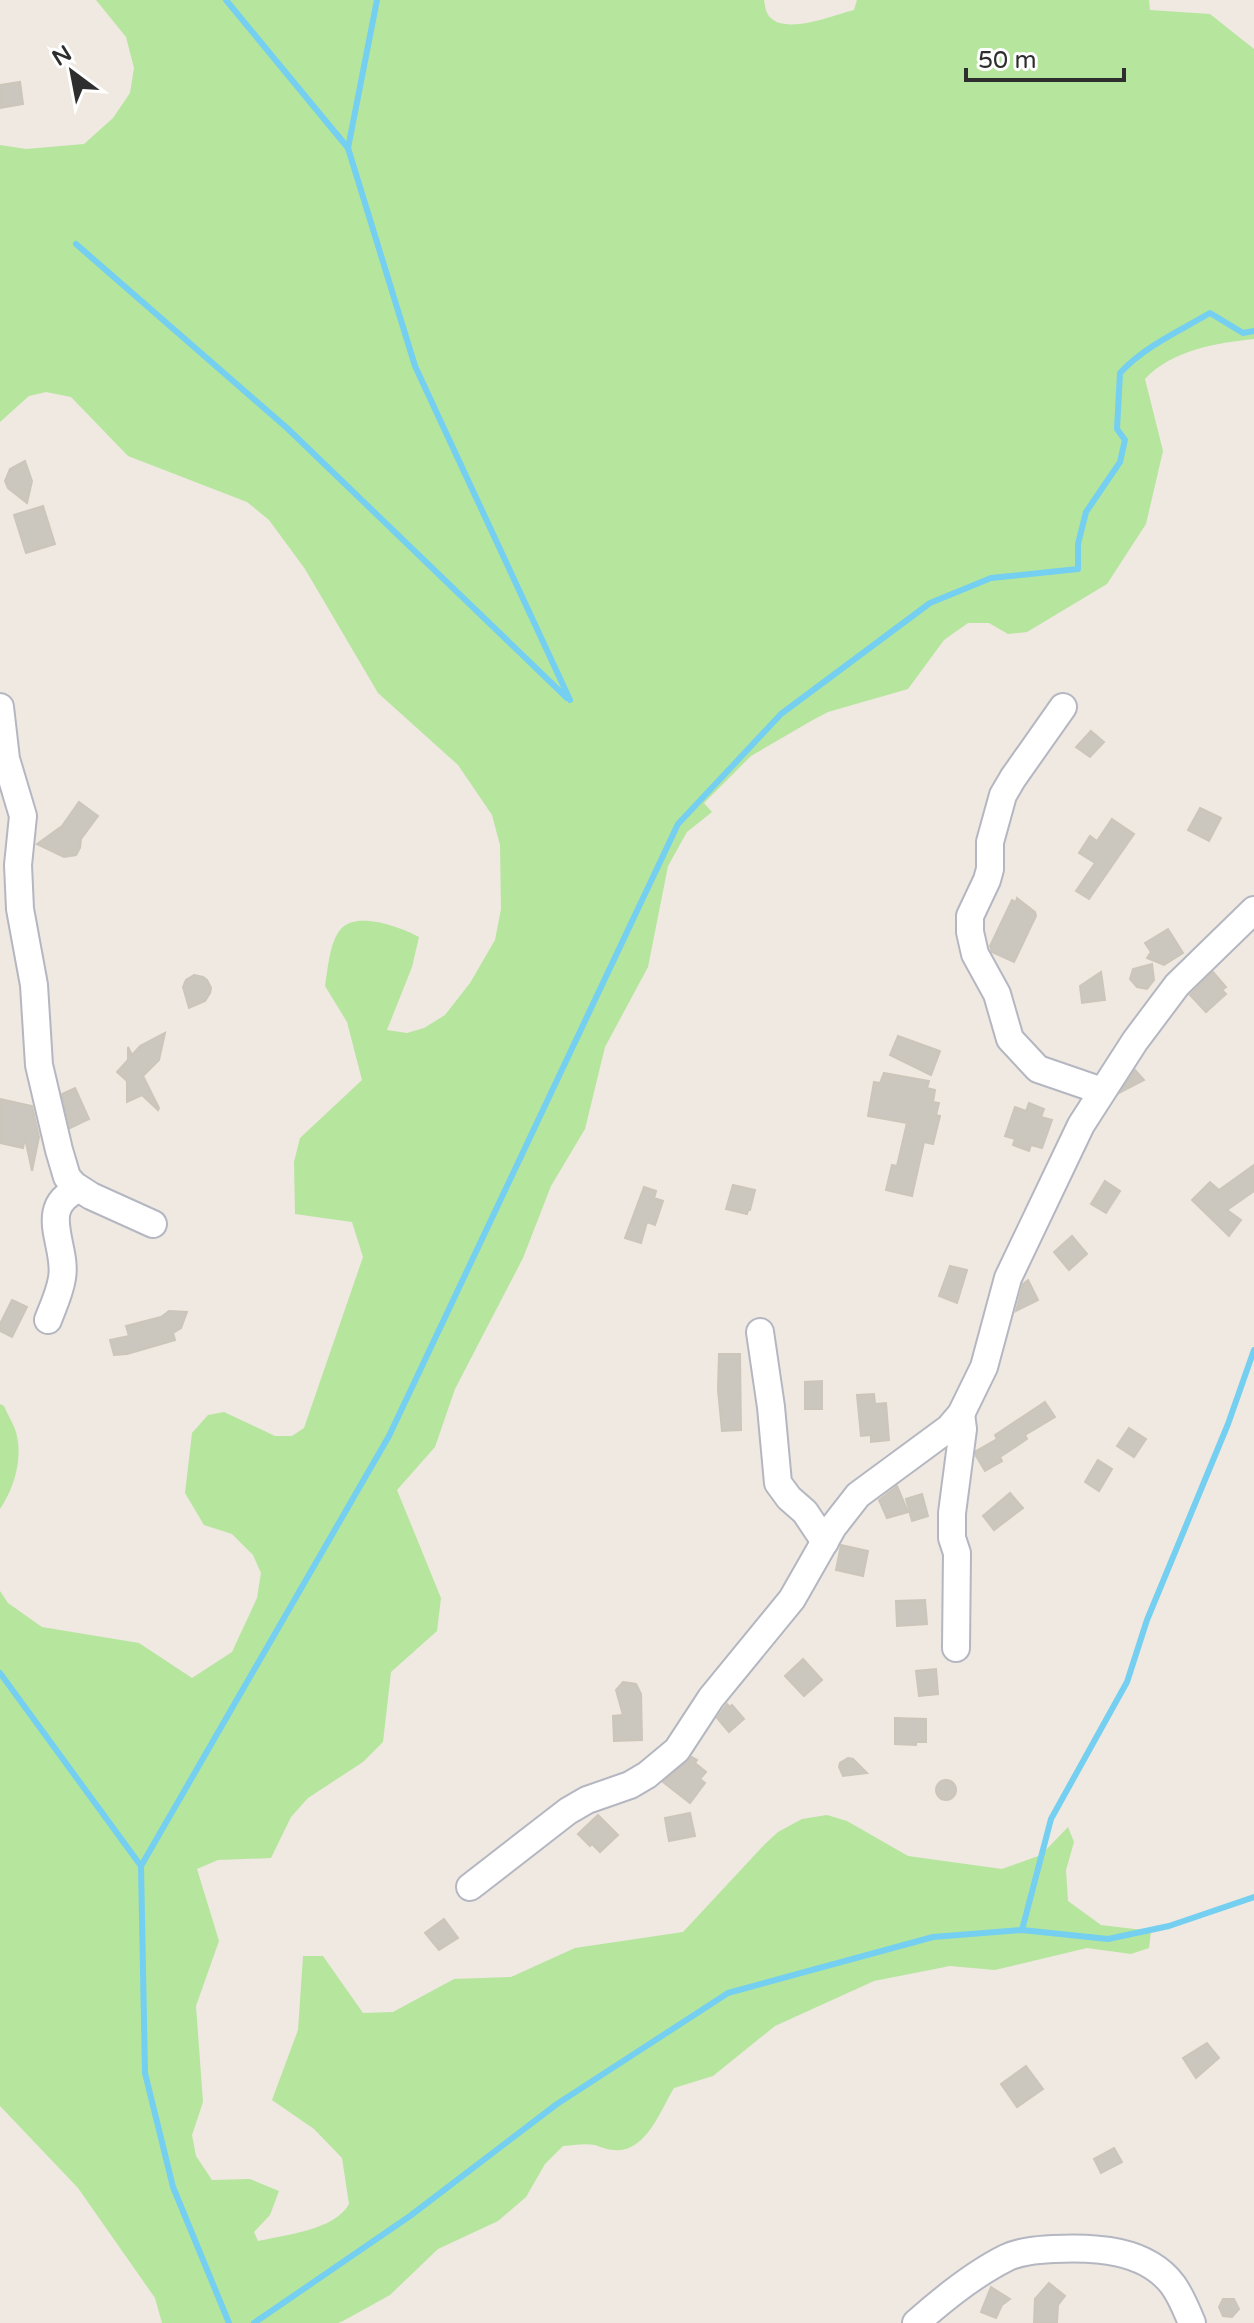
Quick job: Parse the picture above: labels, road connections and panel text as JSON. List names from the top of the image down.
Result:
{
  "scale_bar": "50 m",
  "north": "top left"
}
